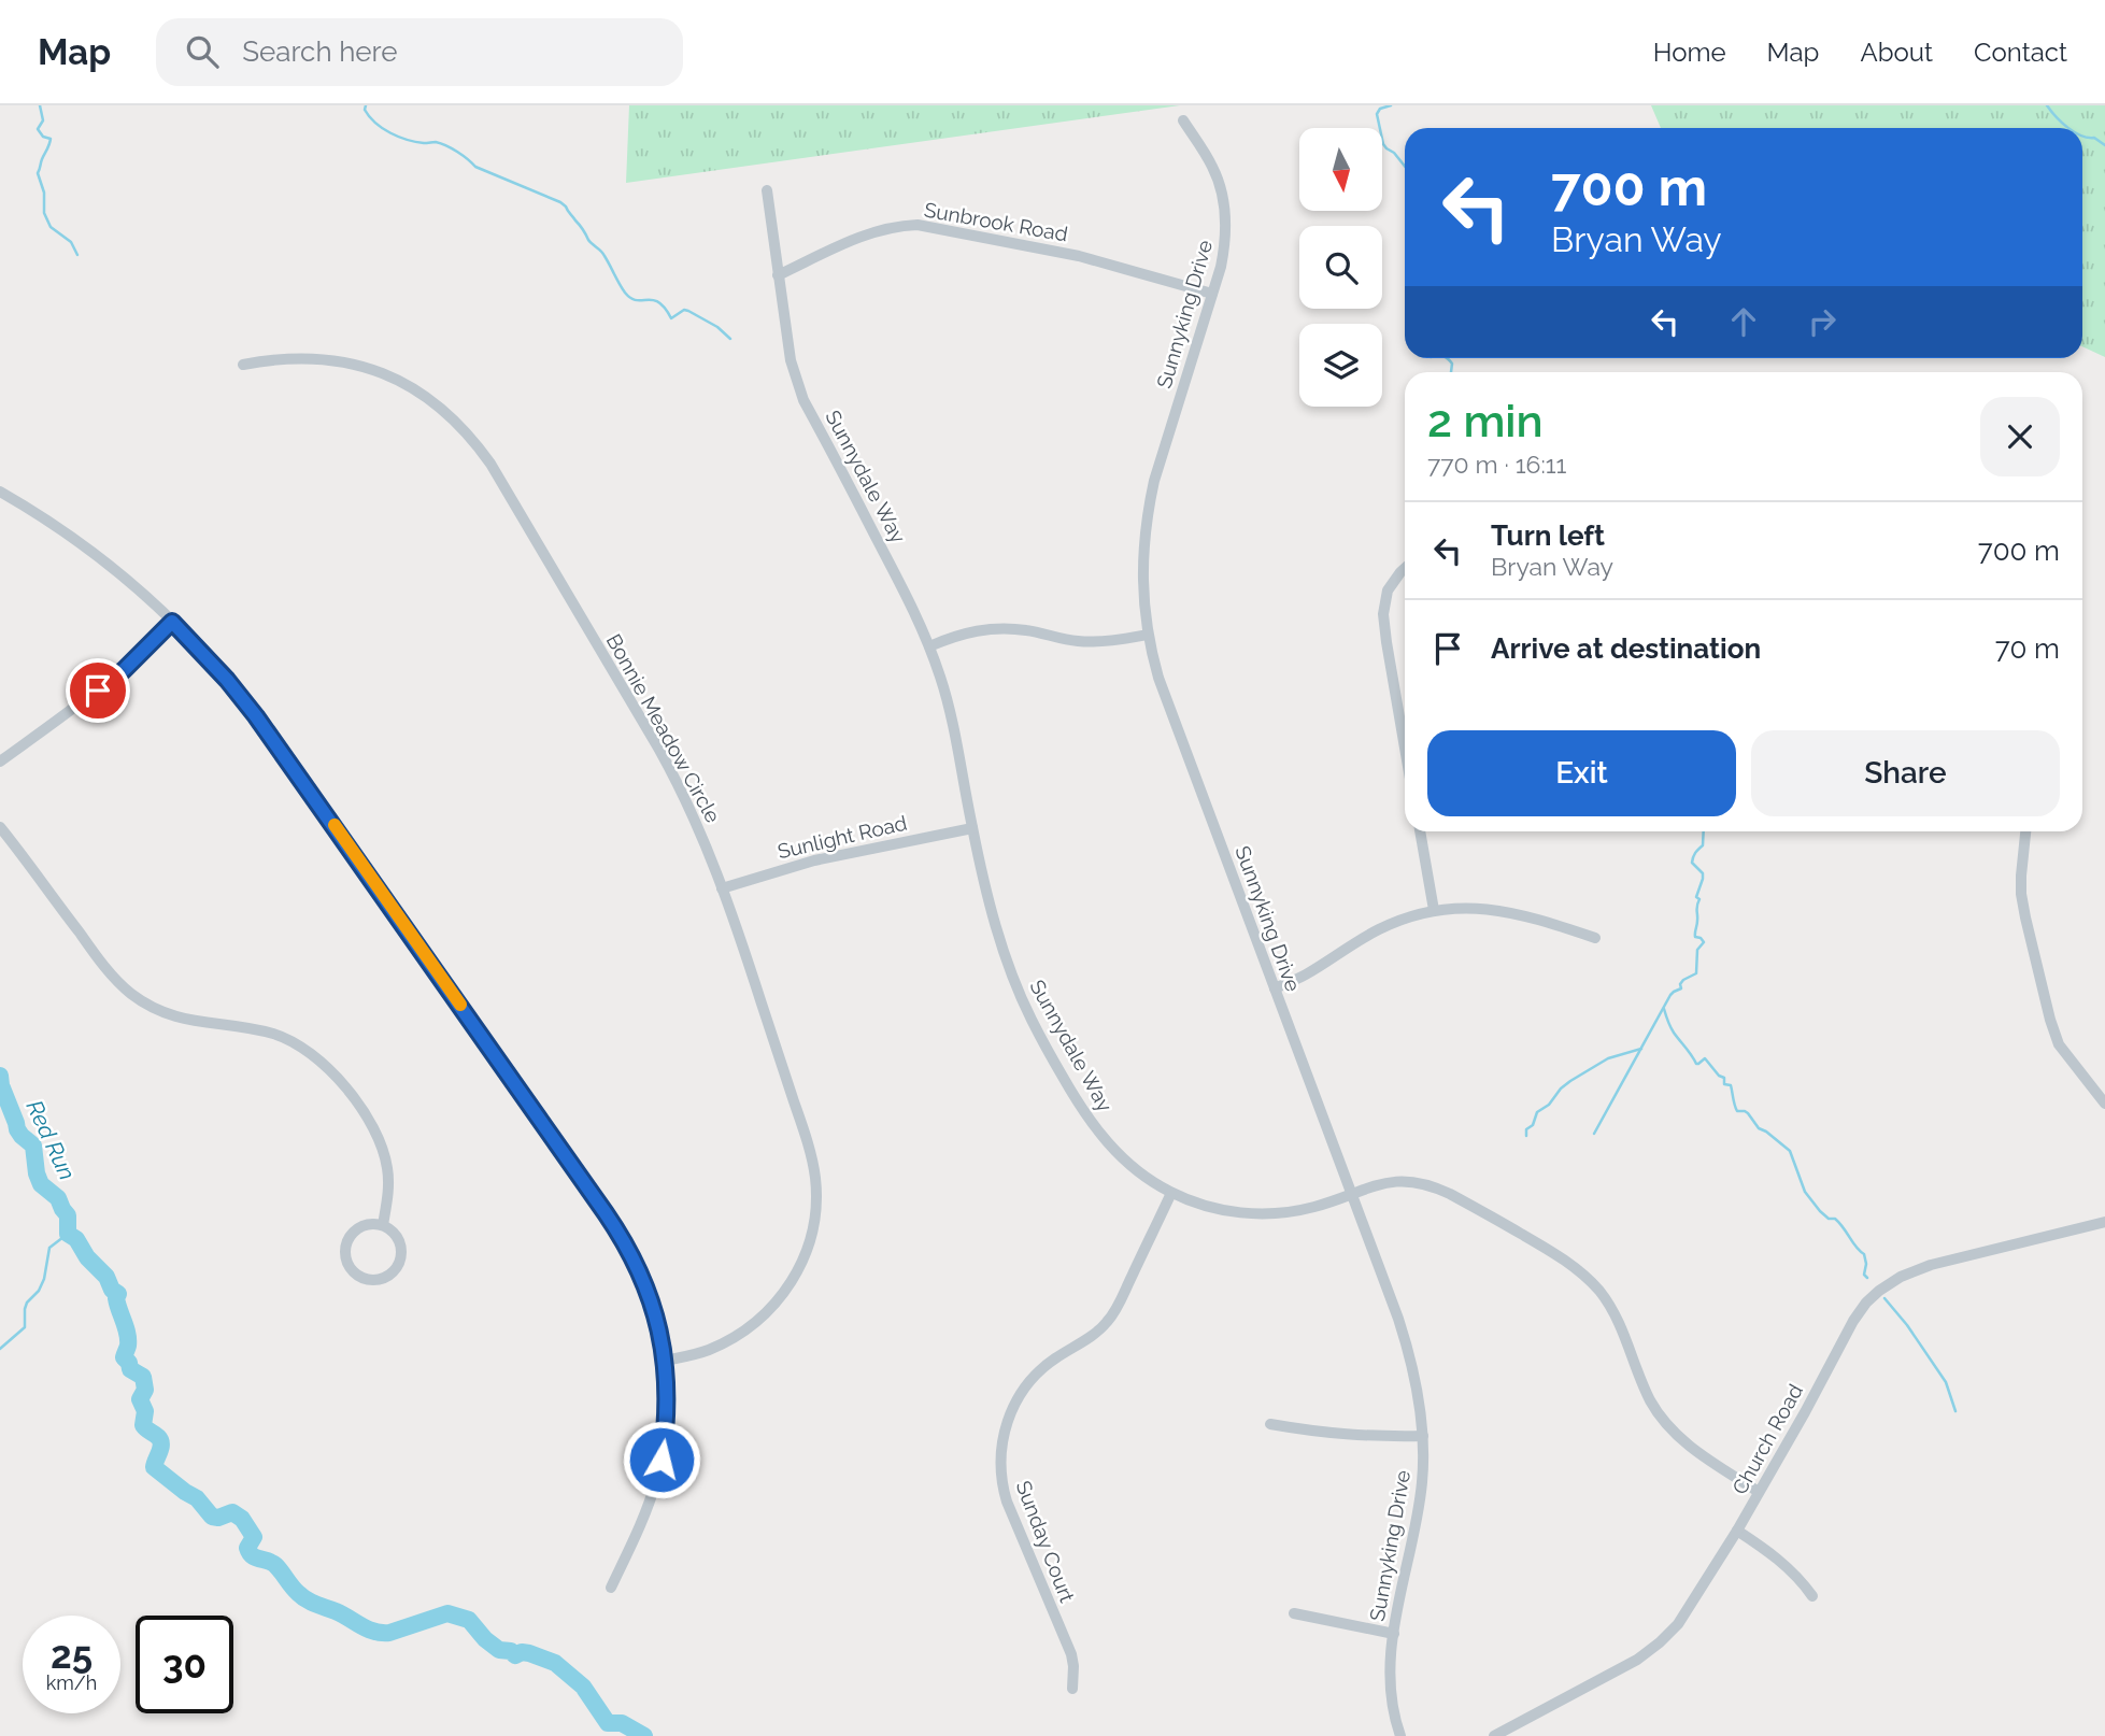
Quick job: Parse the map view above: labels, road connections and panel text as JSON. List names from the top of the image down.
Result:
{
  "streets": {
    "street": [
      "Sunbrook Road",
      "Sunnyking Drive",
      "Sunnydale Way",
      "Bonnie Meadow Circle",
      "Sunlight Road",
      "Church Road",
      "Sunday Court"
    ]
  },
  "crossings": [
    ["Sunbrook Road", "Sunnyking Drive"],
    ["Sunbrook Road", "Sunnydale Way"],
    ["Sunnyking Drive", "Sunnydale Way"],
    ["Sunnydale Way", "Sunlight Road"],
    ["Sunnydale Way", "Church Road"],
    ["Sunnydale Way", "Sunday Court"],
    ["Bonnie Meadow Circle", "Sunlight Road"]
  ],
  "water": ["Red Run"],
  "north": "bottom",
  "page": {
    "header": "Map",
    "search": "Search here",
    "nav": [
      "Home",
      "Map",
      "About",
      "Contact"
    ],
    "turn": ["700 m", "Bryan Way"],
    "heading": ["2 min", "770 m · 16:11"],
    "list": [
      {
        "name": "Turn left",
        "note": "Bryan Way",
        "value": "700 m"
      },
      {
        "name": "Arrive at destination",
        "value": "70 m"
      }
    ],
    "buttons": ["Exit", "Share"],
    "speed": "25 km/h",
    "limit": "30"
  }
}
